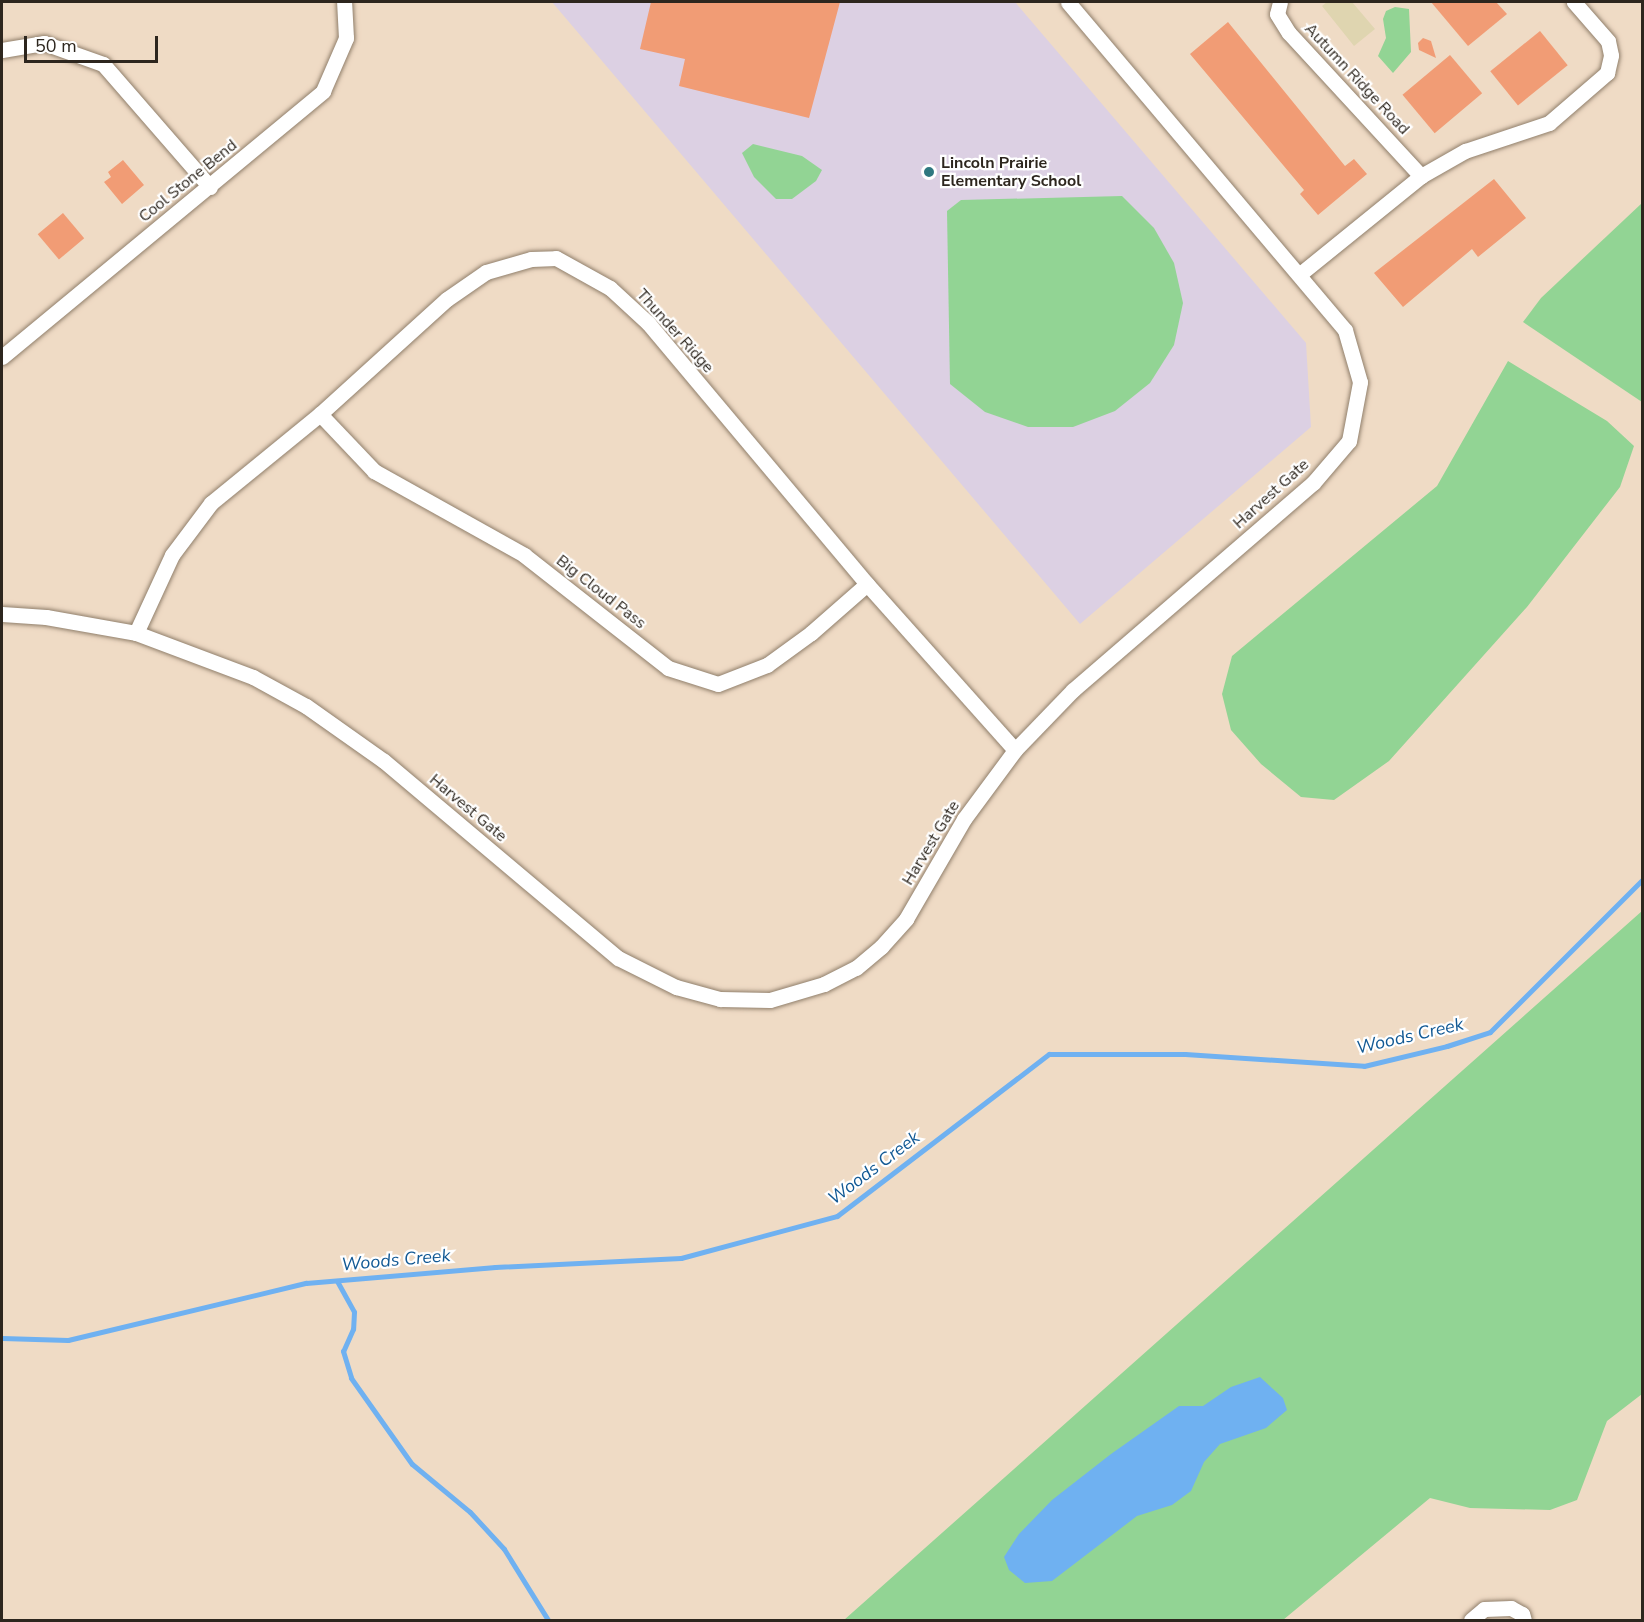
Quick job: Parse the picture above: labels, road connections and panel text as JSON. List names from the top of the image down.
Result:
{
  "streets": {
    "street": [
      "Autumn Ridge Road",
      "Cool Stone Bend",
      "Thunder Ridge",
      "Harvest Gate",
      "Big Cloud Pass"
    ]
  },
  "crossings": [
    ["Thunder Ridge", "Harvest Gate"],
    ["Thunder Ridge", "Big Cloud Pass"]
  ],
  "water": ["Woods Creek"],
  "places": ["Lincoln Prairie Elementary School"],
  "scale_bar": "50 m"
}
